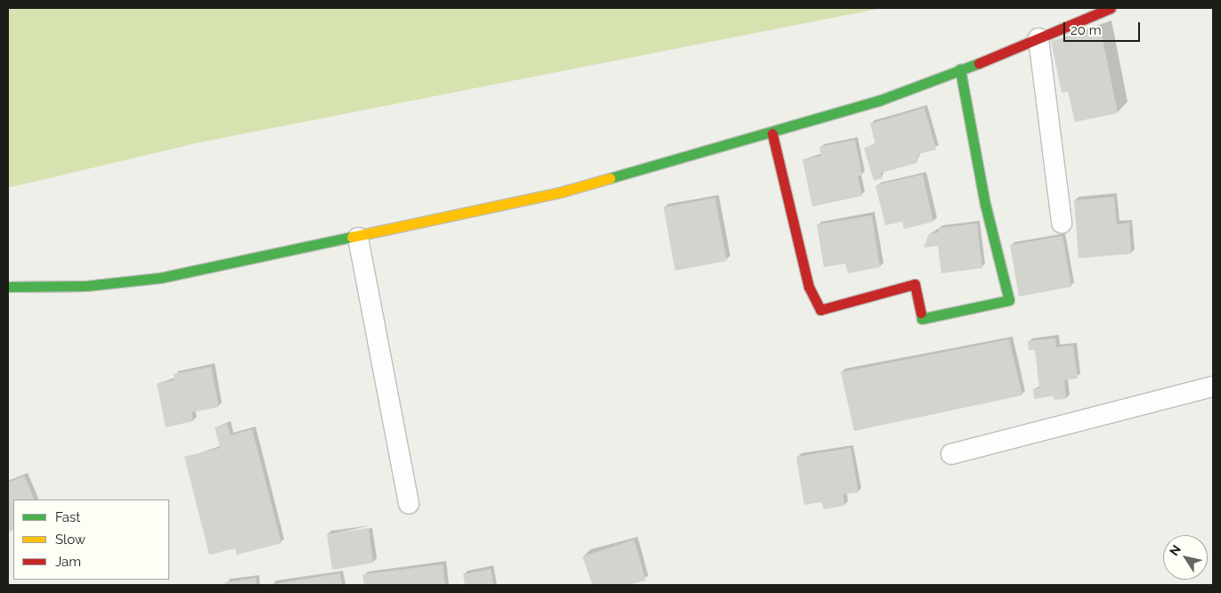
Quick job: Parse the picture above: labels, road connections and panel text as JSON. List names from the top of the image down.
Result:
{
  "legend": ["Fast", "Slow", "Jam"],
  "scale_bar": "20 m",
  "north": "top left"
}
